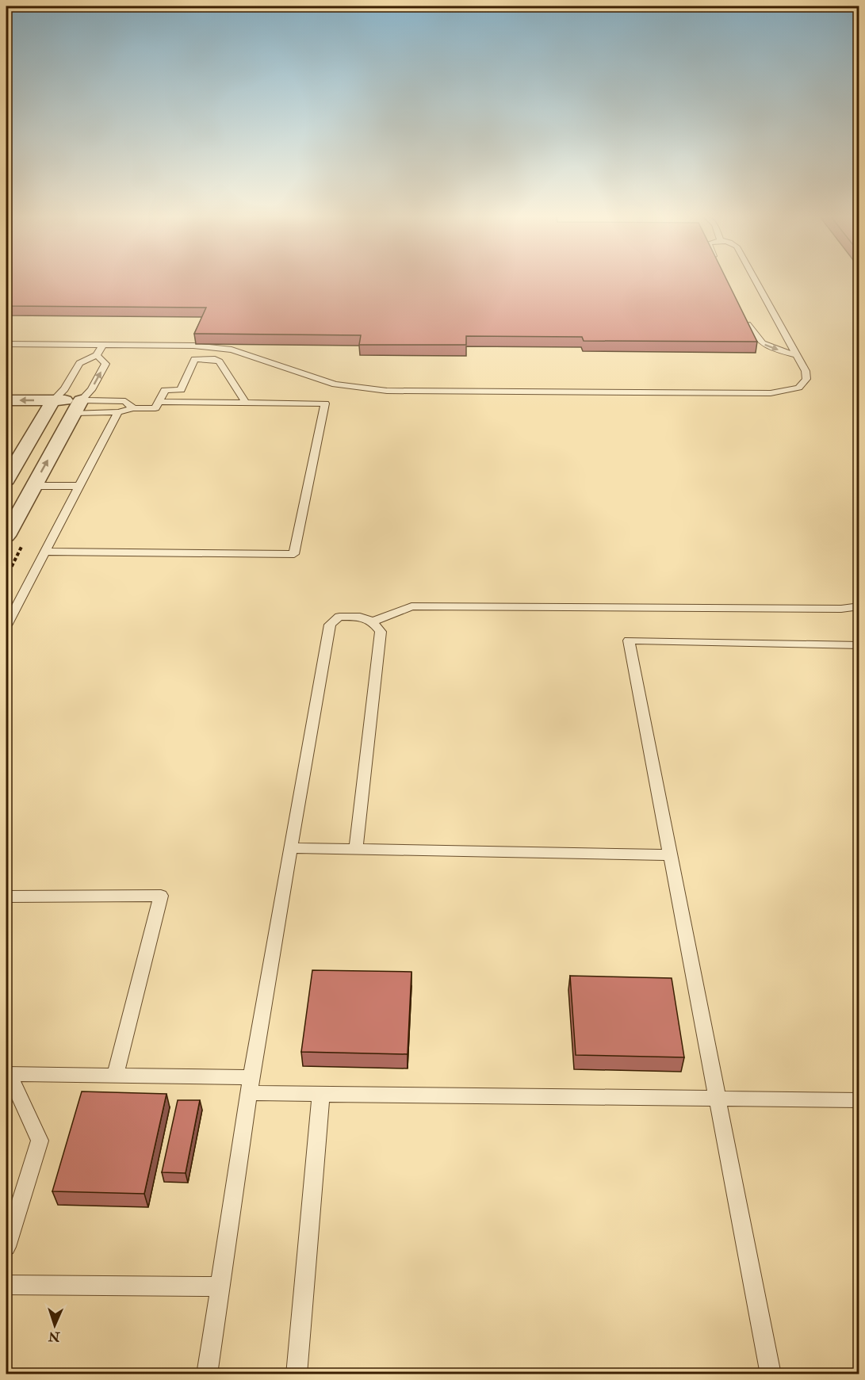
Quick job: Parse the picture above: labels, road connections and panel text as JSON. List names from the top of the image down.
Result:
{
  "north": "bottom"
}
